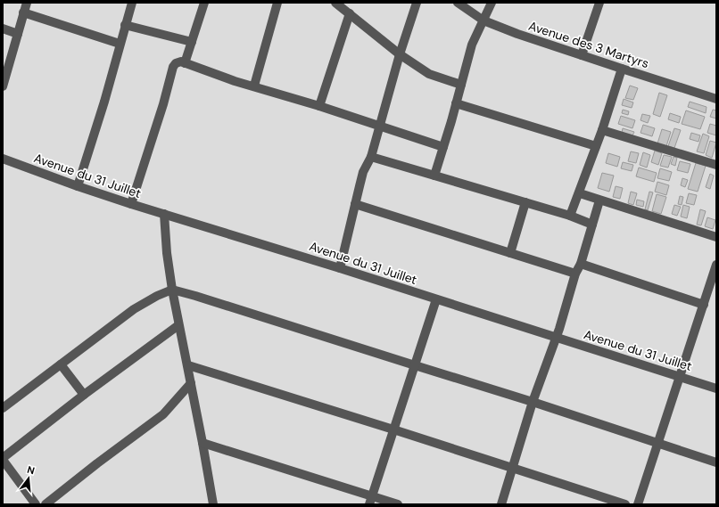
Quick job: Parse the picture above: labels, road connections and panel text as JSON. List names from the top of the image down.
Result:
{
  "streets": {
    "street": ["Avenue des 3 Martyrs", "Avenue du 31 Juillet"]
  },
  "north": "top"
}
